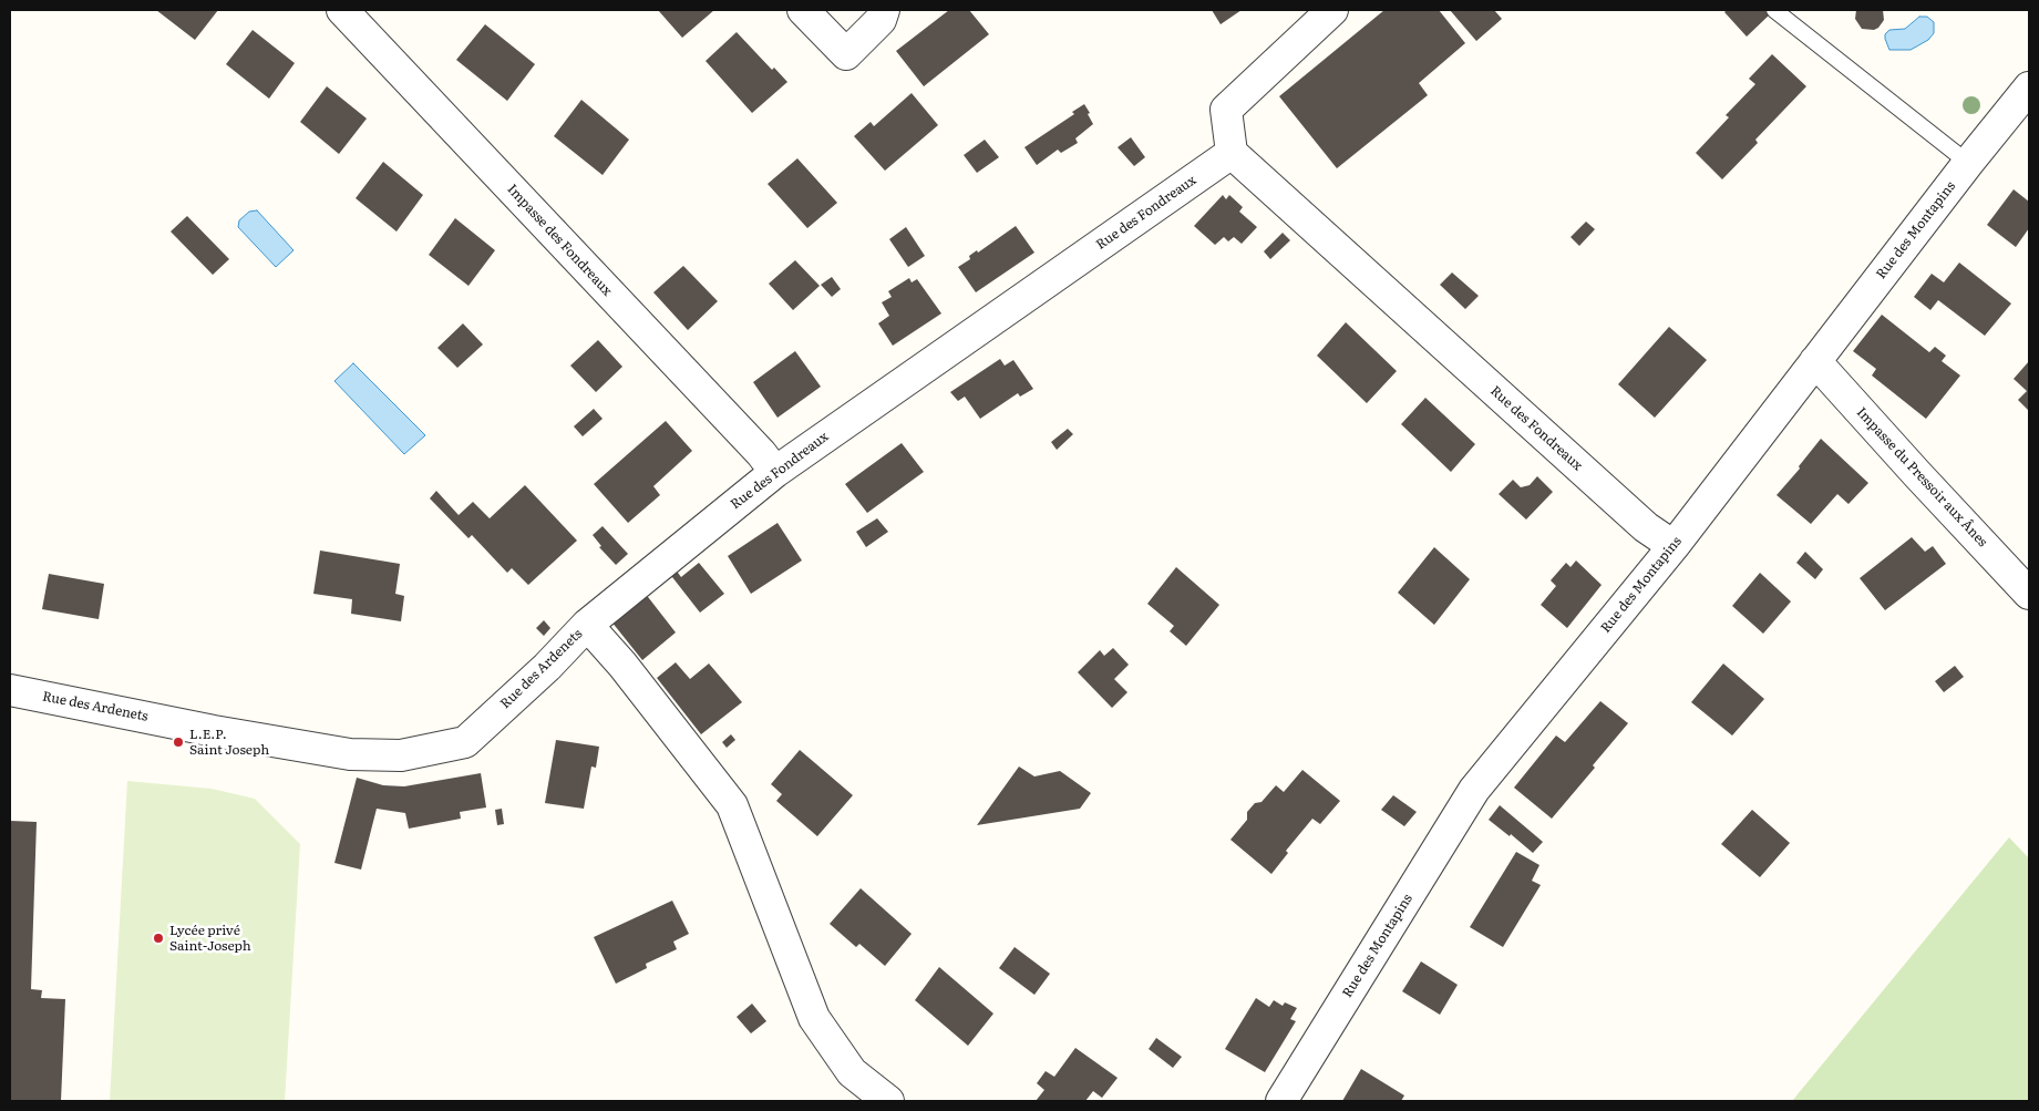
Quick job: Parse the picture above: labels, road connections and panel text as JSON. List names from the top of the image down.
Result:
{
  "streets": {
    "street": [
      "Rue des Fondreaux",
      "Rue des Montapins",
      "Impasse des Fondreaux",
      "Impasse du Pressoir aux Ânes",
      "Rue des Ardenets"
    ]
  },
  "crossings": [
    ["Rue des Fondreaux", "Rue des Montapins"],
    ["Rue des Fondreaux", "Impasse des Fondreaux"],
    ["Rue des Fondreaux", "Rue des Ardenets"],
    ["Rue des Montapins", "Impasse du Pressoir aux Ânes"]
  ],
  "places": ["L.E.P. Saint Joseph", "Lycée privé Saint-Joseph"]
}
